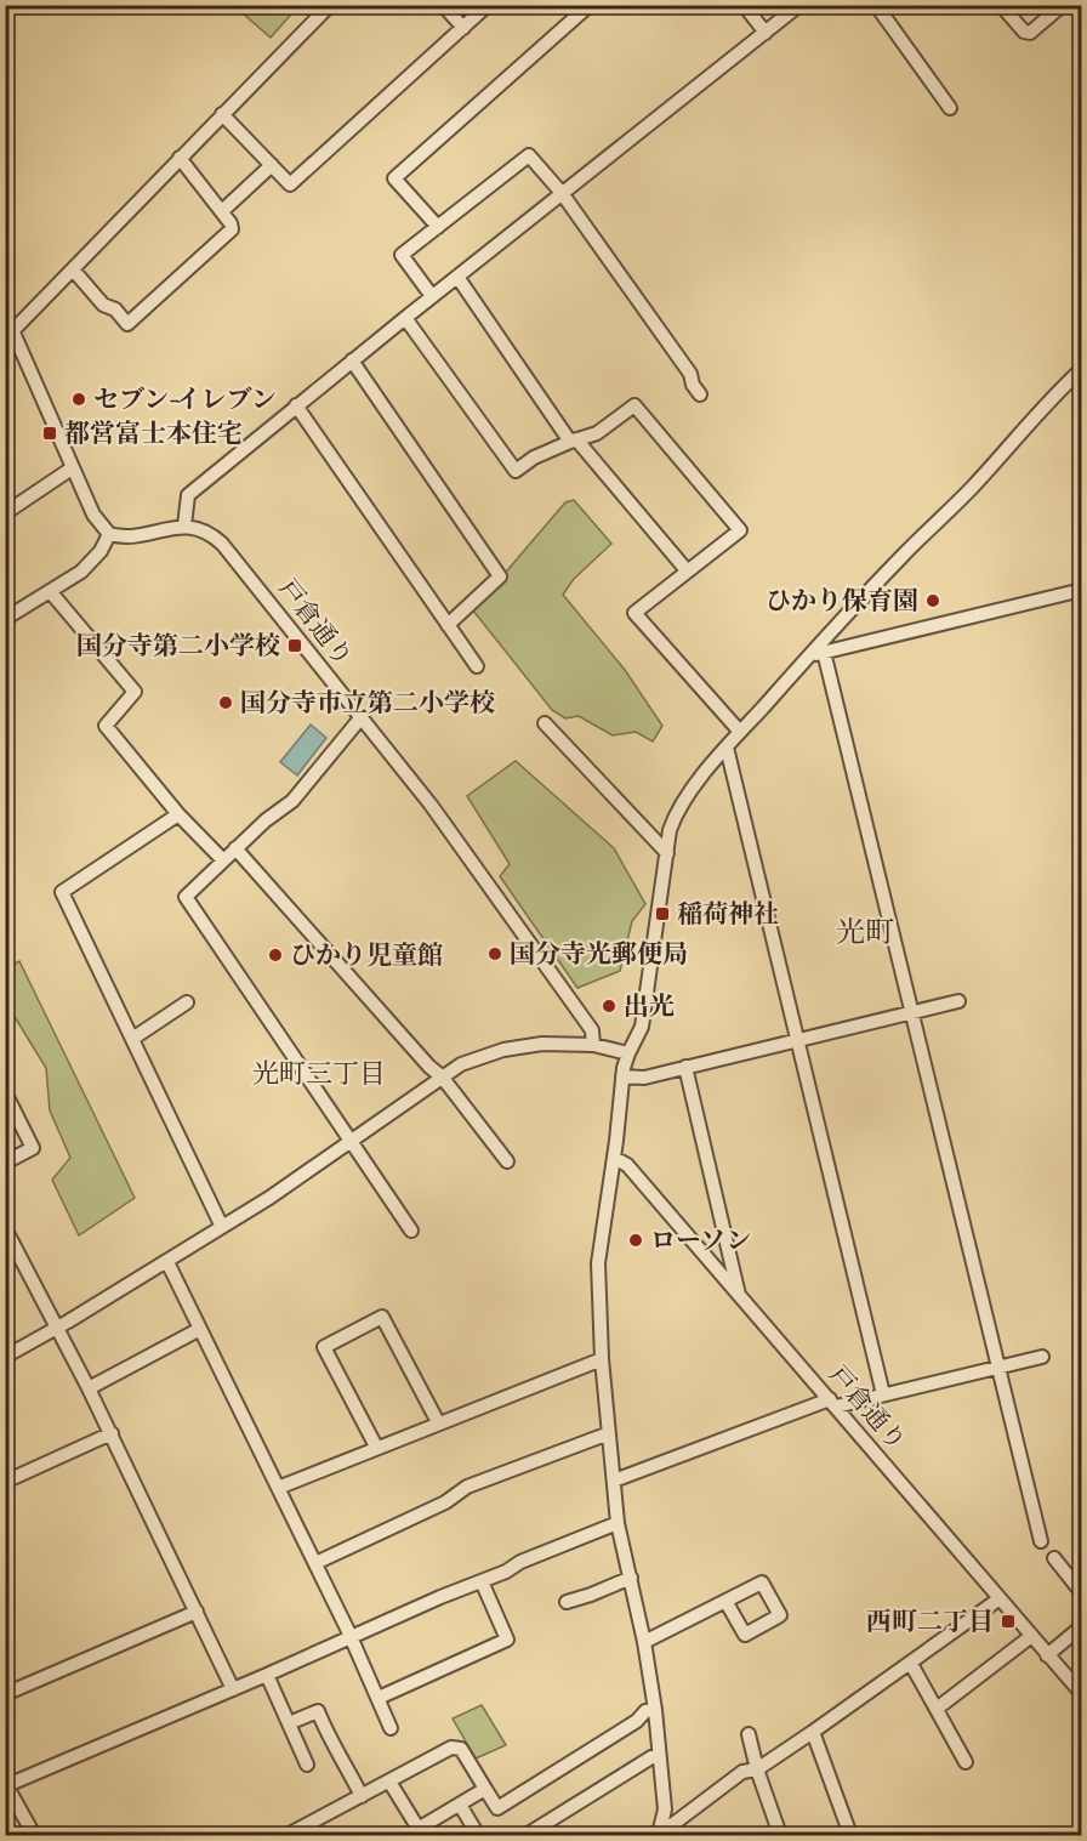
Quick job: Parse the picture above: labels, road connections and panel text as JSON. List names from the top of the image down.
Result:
{
  "streets": {
    "street": ["戸倉通り"]
  },
  "districts": ["光町", "光町三丁目"],
  "places": {
    "other": [
      "セブン-イレブン",
      "ひかり保育園",
      "国分寺市立第二小学校",
      "国分寺光郵便局",
      "ひかり児童館",
      "出光",
      "ローソン"
    ],
    "transit": [
      "都営富士本住宅",
      "国分寺第二小学校",
      "稲荷神社",
      "西町二丁目"
    ]
  }
}
